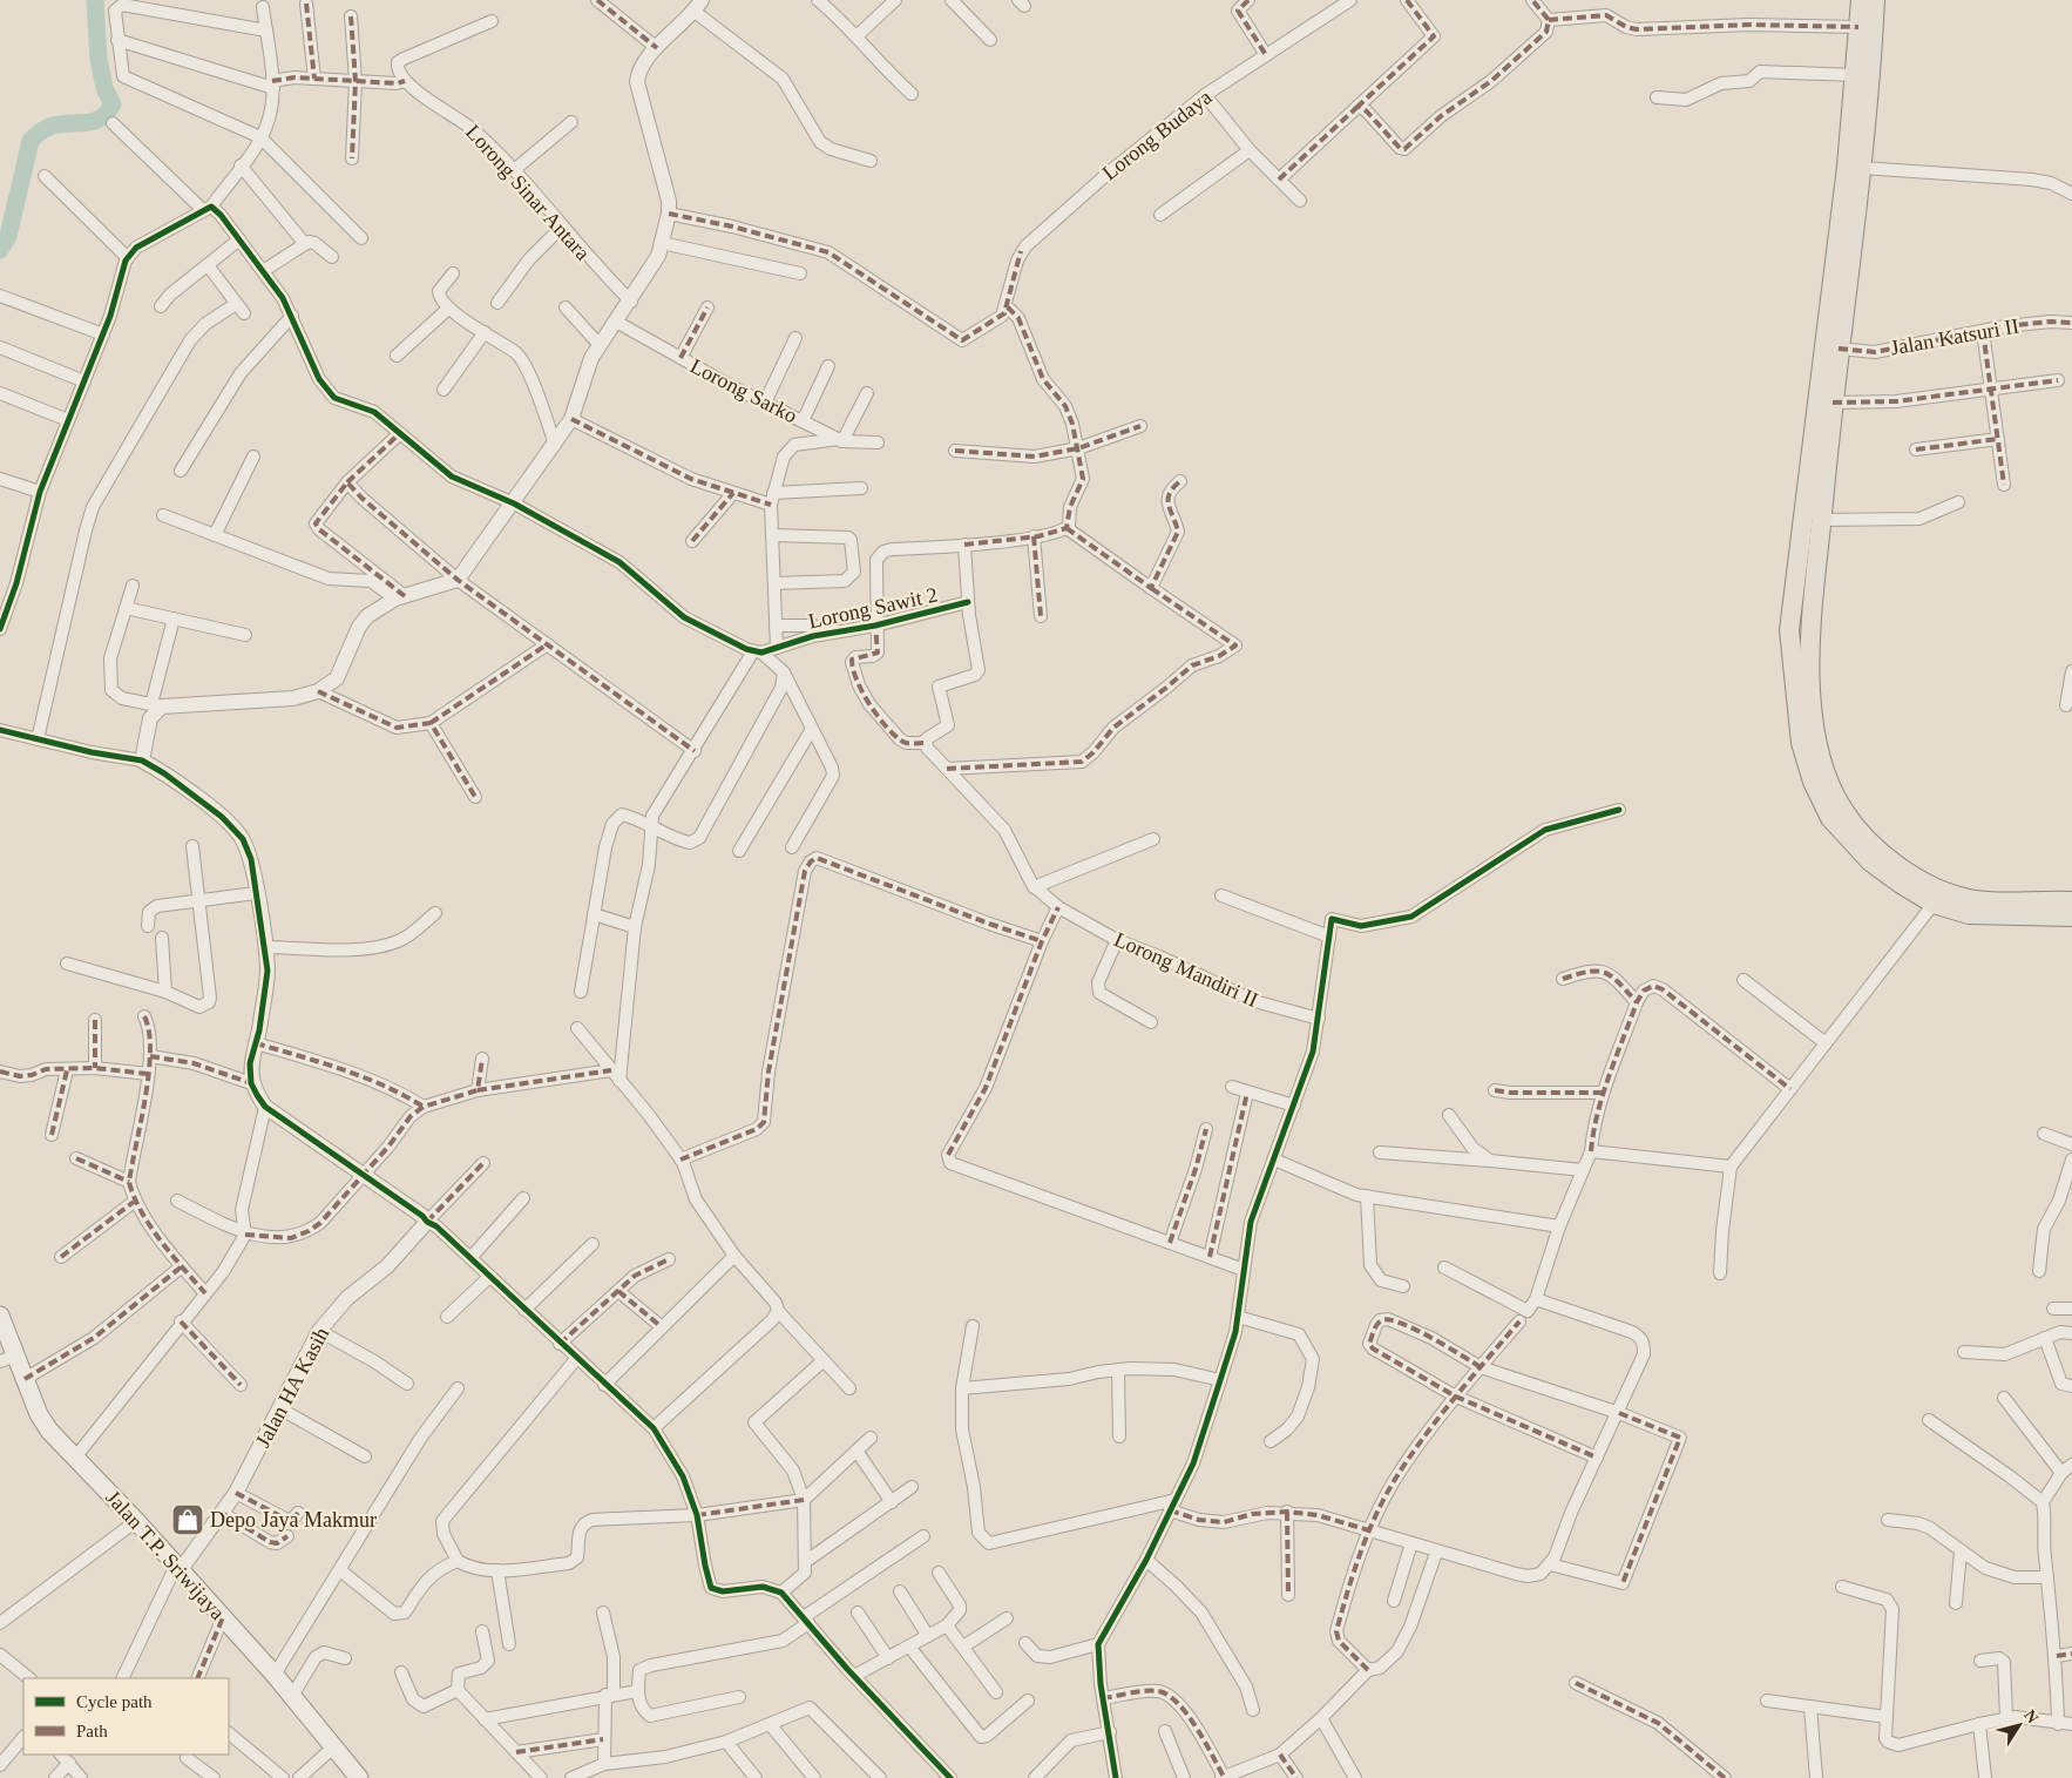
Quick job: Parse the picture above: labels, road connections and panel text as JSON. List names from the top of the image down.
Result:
{
  "streets": {
    "main road": ["Jalan T.P. Sriwijaya"],
    "street": [
      "Lorong Budaya",
      "Lorong Sinar Antara",
      "Jalan Katsuri II",
      "Lorong Sarko",
      "Lorong Sawit 2",
      "Lorong Mandiri II",
      "Jalan HA Kasih"
    ]
  },
  "crossings": [
    ["Jalan HA Kasih", "Jalan T.P. Sriwijaya"]
  ],
  "places": {
    "shop": ["Depo Jaya Makmur"]
  },
  "legend": ["Cycle path", "Path"],
  "north": "top right"
}
